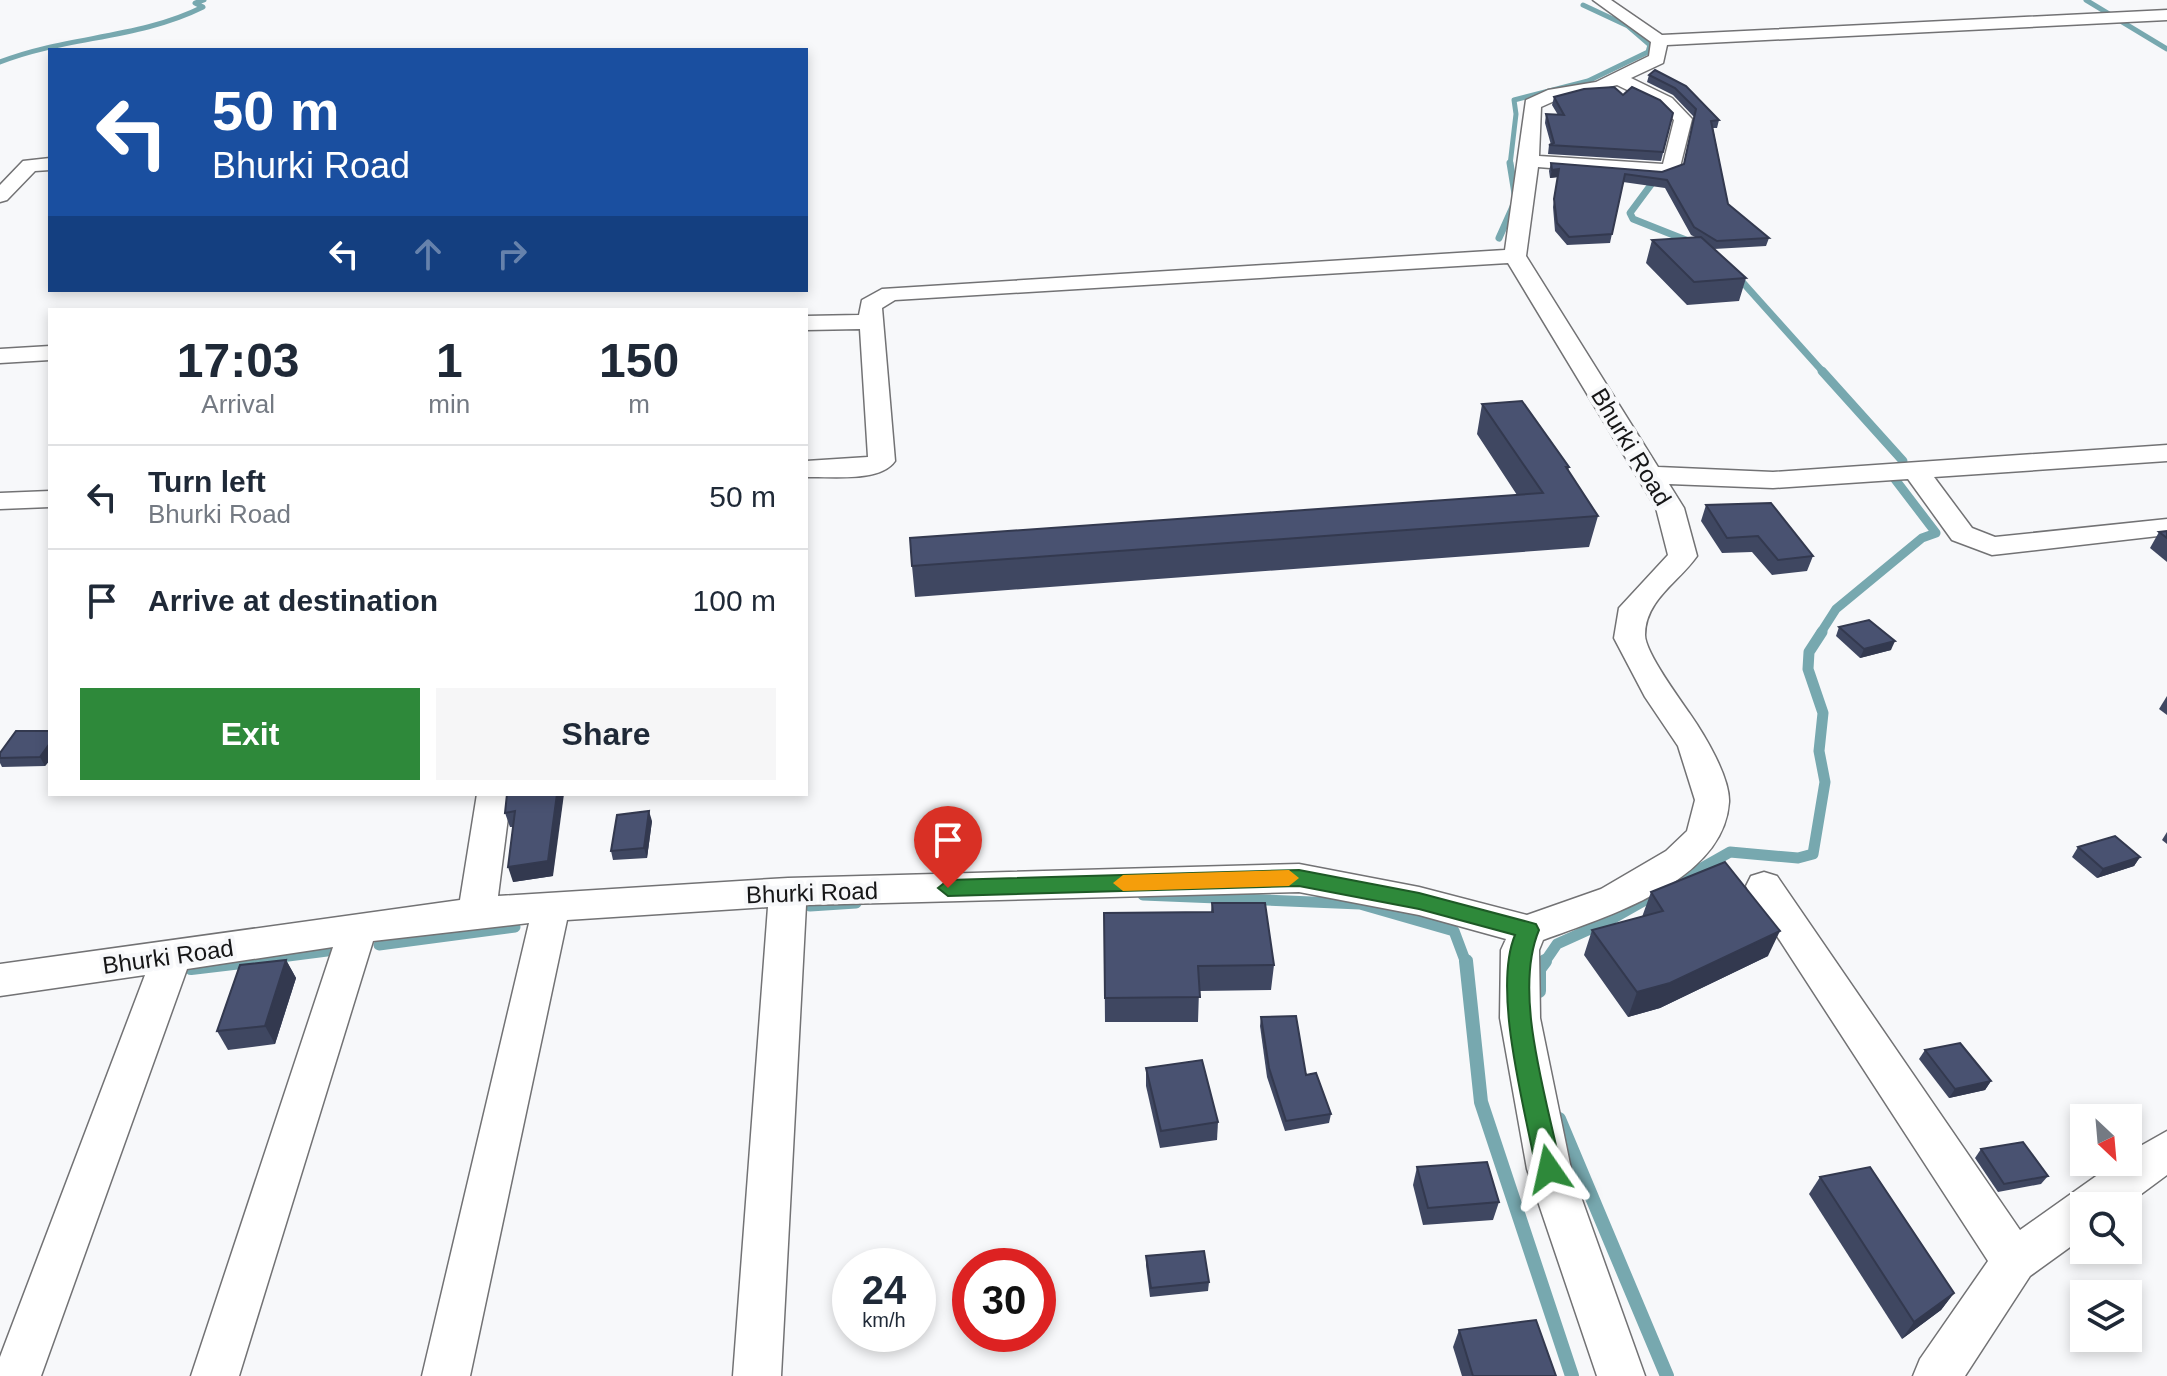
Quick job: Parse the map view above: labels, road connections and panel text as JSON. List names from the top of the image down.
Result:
{
  "streets": {
    "street": ["Bhurki Road"]
  },
  "north": "bottom right",
  "page": {
    "turn": ["50 m", "Bhurki Road"],
    "eta": [
      "17:03",
      "Arrival",
      "1",
      "min",
      "150",
      "m"
    ],
    "list": [
      {
        "name": "Turn left",
        "note": "Bhurki Road",
        "value": "50 m"
      },
      {
        "name": "Arrive at destination",
        "value": "100 m"
      }
    ],
    "buttons": ["Exit", "Share"],
    "speed": "24 km/h",
    "limit": "30"
  }
}
